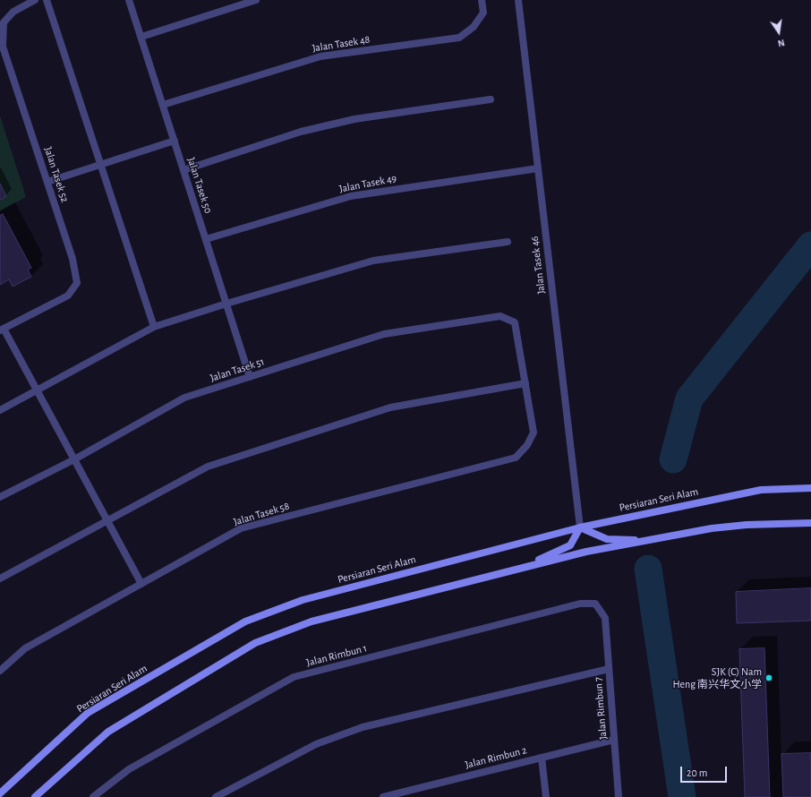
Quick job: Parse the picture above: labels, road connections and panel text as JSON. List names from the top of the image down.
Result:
{
  "streets": {
    "main road": ["Persiaran Seri Alam"],
    "street": [
      "Jalan Tasek 48",
      "Jalan Tasek 52",
      "Jalan Tasek 49",
      "Jalan Tasek 50",
      "Jalan Tasek 46",
      "Jalan Tasek 51",
      "Jalan Tasek 58",
      "Jalan Rimbun 1",
      "Jalan Rimbun 7",
      "Jalan Rimbun 2"
    ]
  },
  "crossings": [
    ["Jalan Tasek 48", "Jalan Tasek 50"],
    ["Jalan Tasek 49", "Jalan Tasek 50"],
    ["Jalan Tasek 49", "Jalan Tasek 46"],
    ["Jalan Tasek 50", "Jalan Tasek 51"],
    ["Jalan Tasek 46", "Persiaran Seri Alam"],
    ["Jalan Tasek 51", "Jalan Tasek 58"],
    ["Jalan Rimbun 1", "Jalan Rimbun 7"],
    ["Jalan Rimbun 7", "Jalan Rimbun 2"]
  ],
  "places": ["SJK (C) Nam Heng 南兴华文小学"],
  "scale_bar": "20 m",
  "north": "bottom"
}
